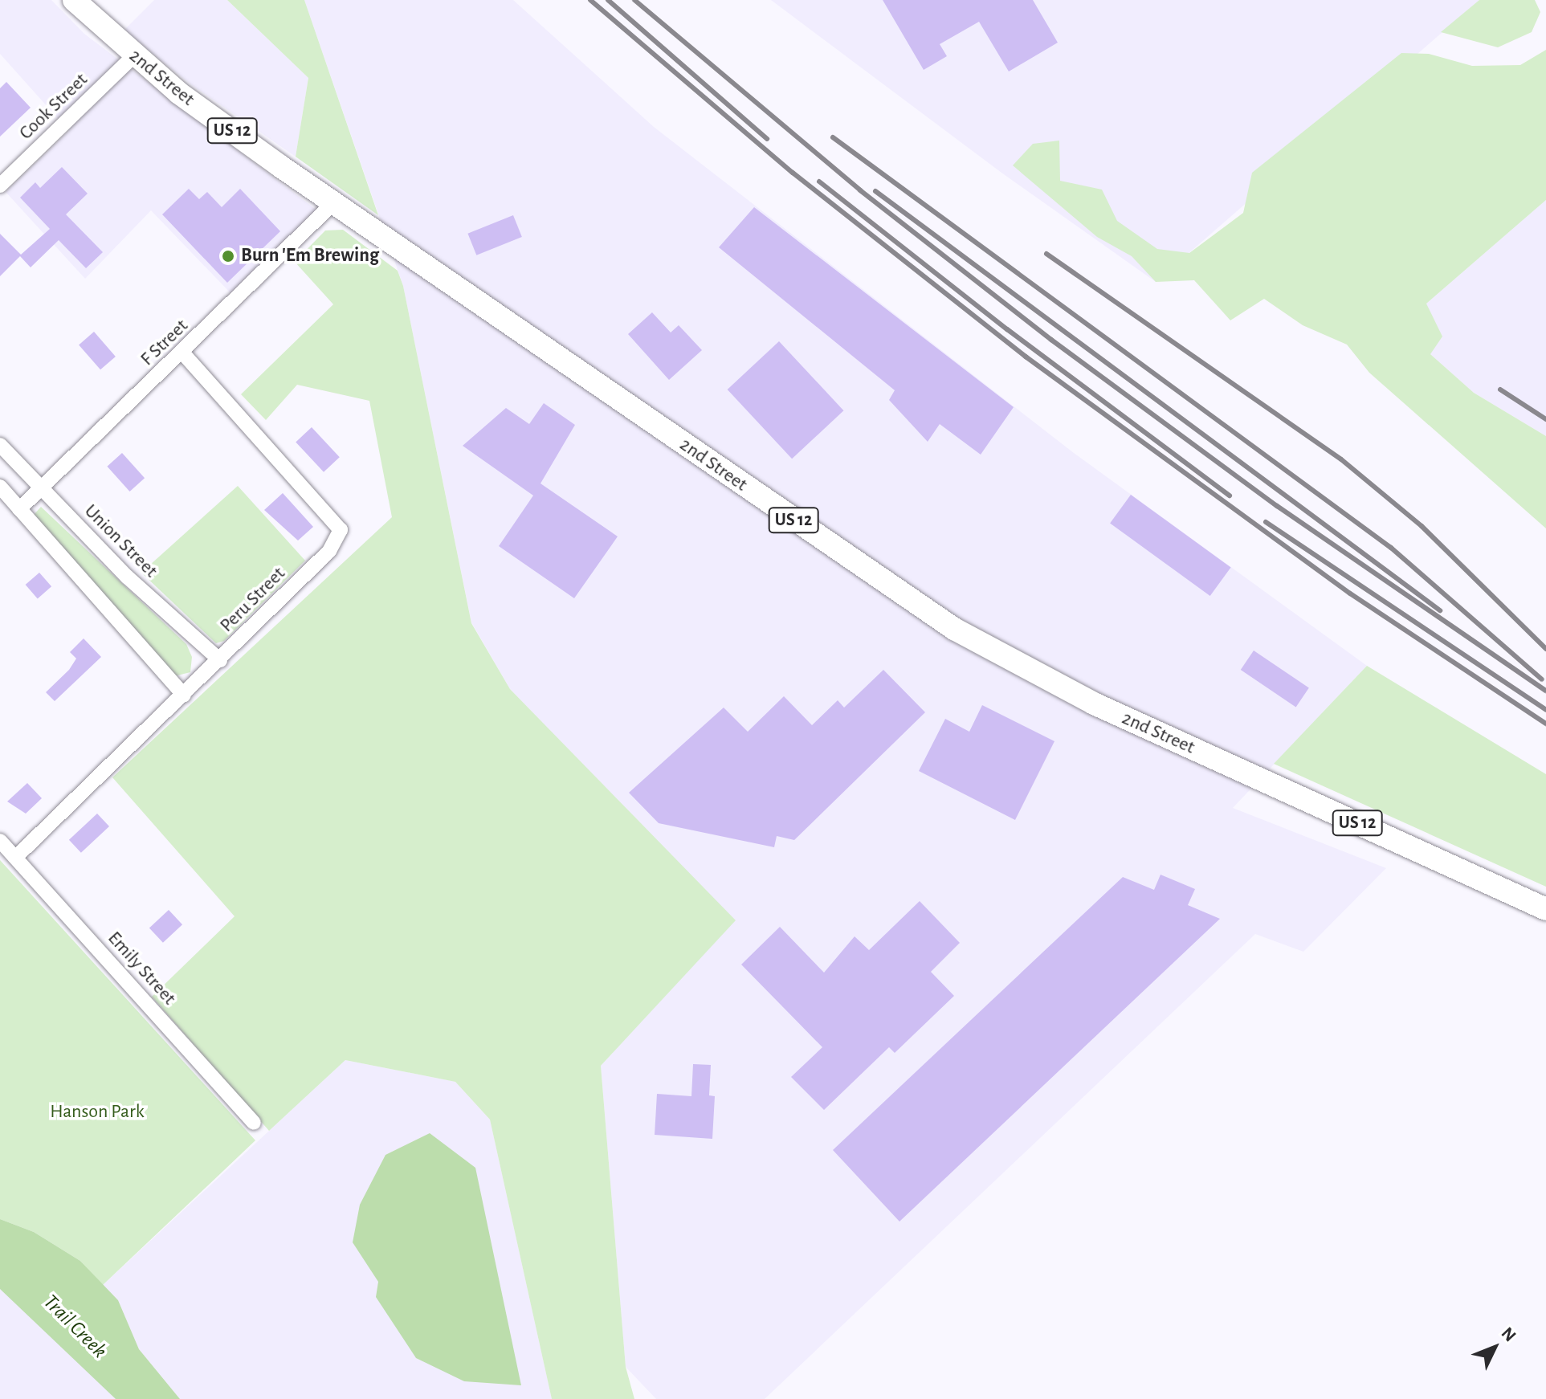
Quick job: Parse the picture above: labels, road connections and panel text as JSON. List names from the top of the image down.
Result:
{
  "streets": {
    "main road": ["2nd Street", "US 12"],
    "street": [
      "Cook Street",
      "F Street",
      "Union Street",
      "Peru Street",
      "Emily Street"
    ]
  },
  "crossings": [
    ["2nd Street", "Cook Street"],
    ["2nd Street", "F Street"],
    ["F Street", "Union Street"],
    ["F Street", "Peru Street"],
    ["Union Street", "Peru Street"],
    ["Peru Street", "Emily Street"]
  ],
  "water": ["Trail Creek"],
  "parks": ["Hanson Park"],
  "places": ["Burn 'Em Brewing"],
  "north": "top right"
}
